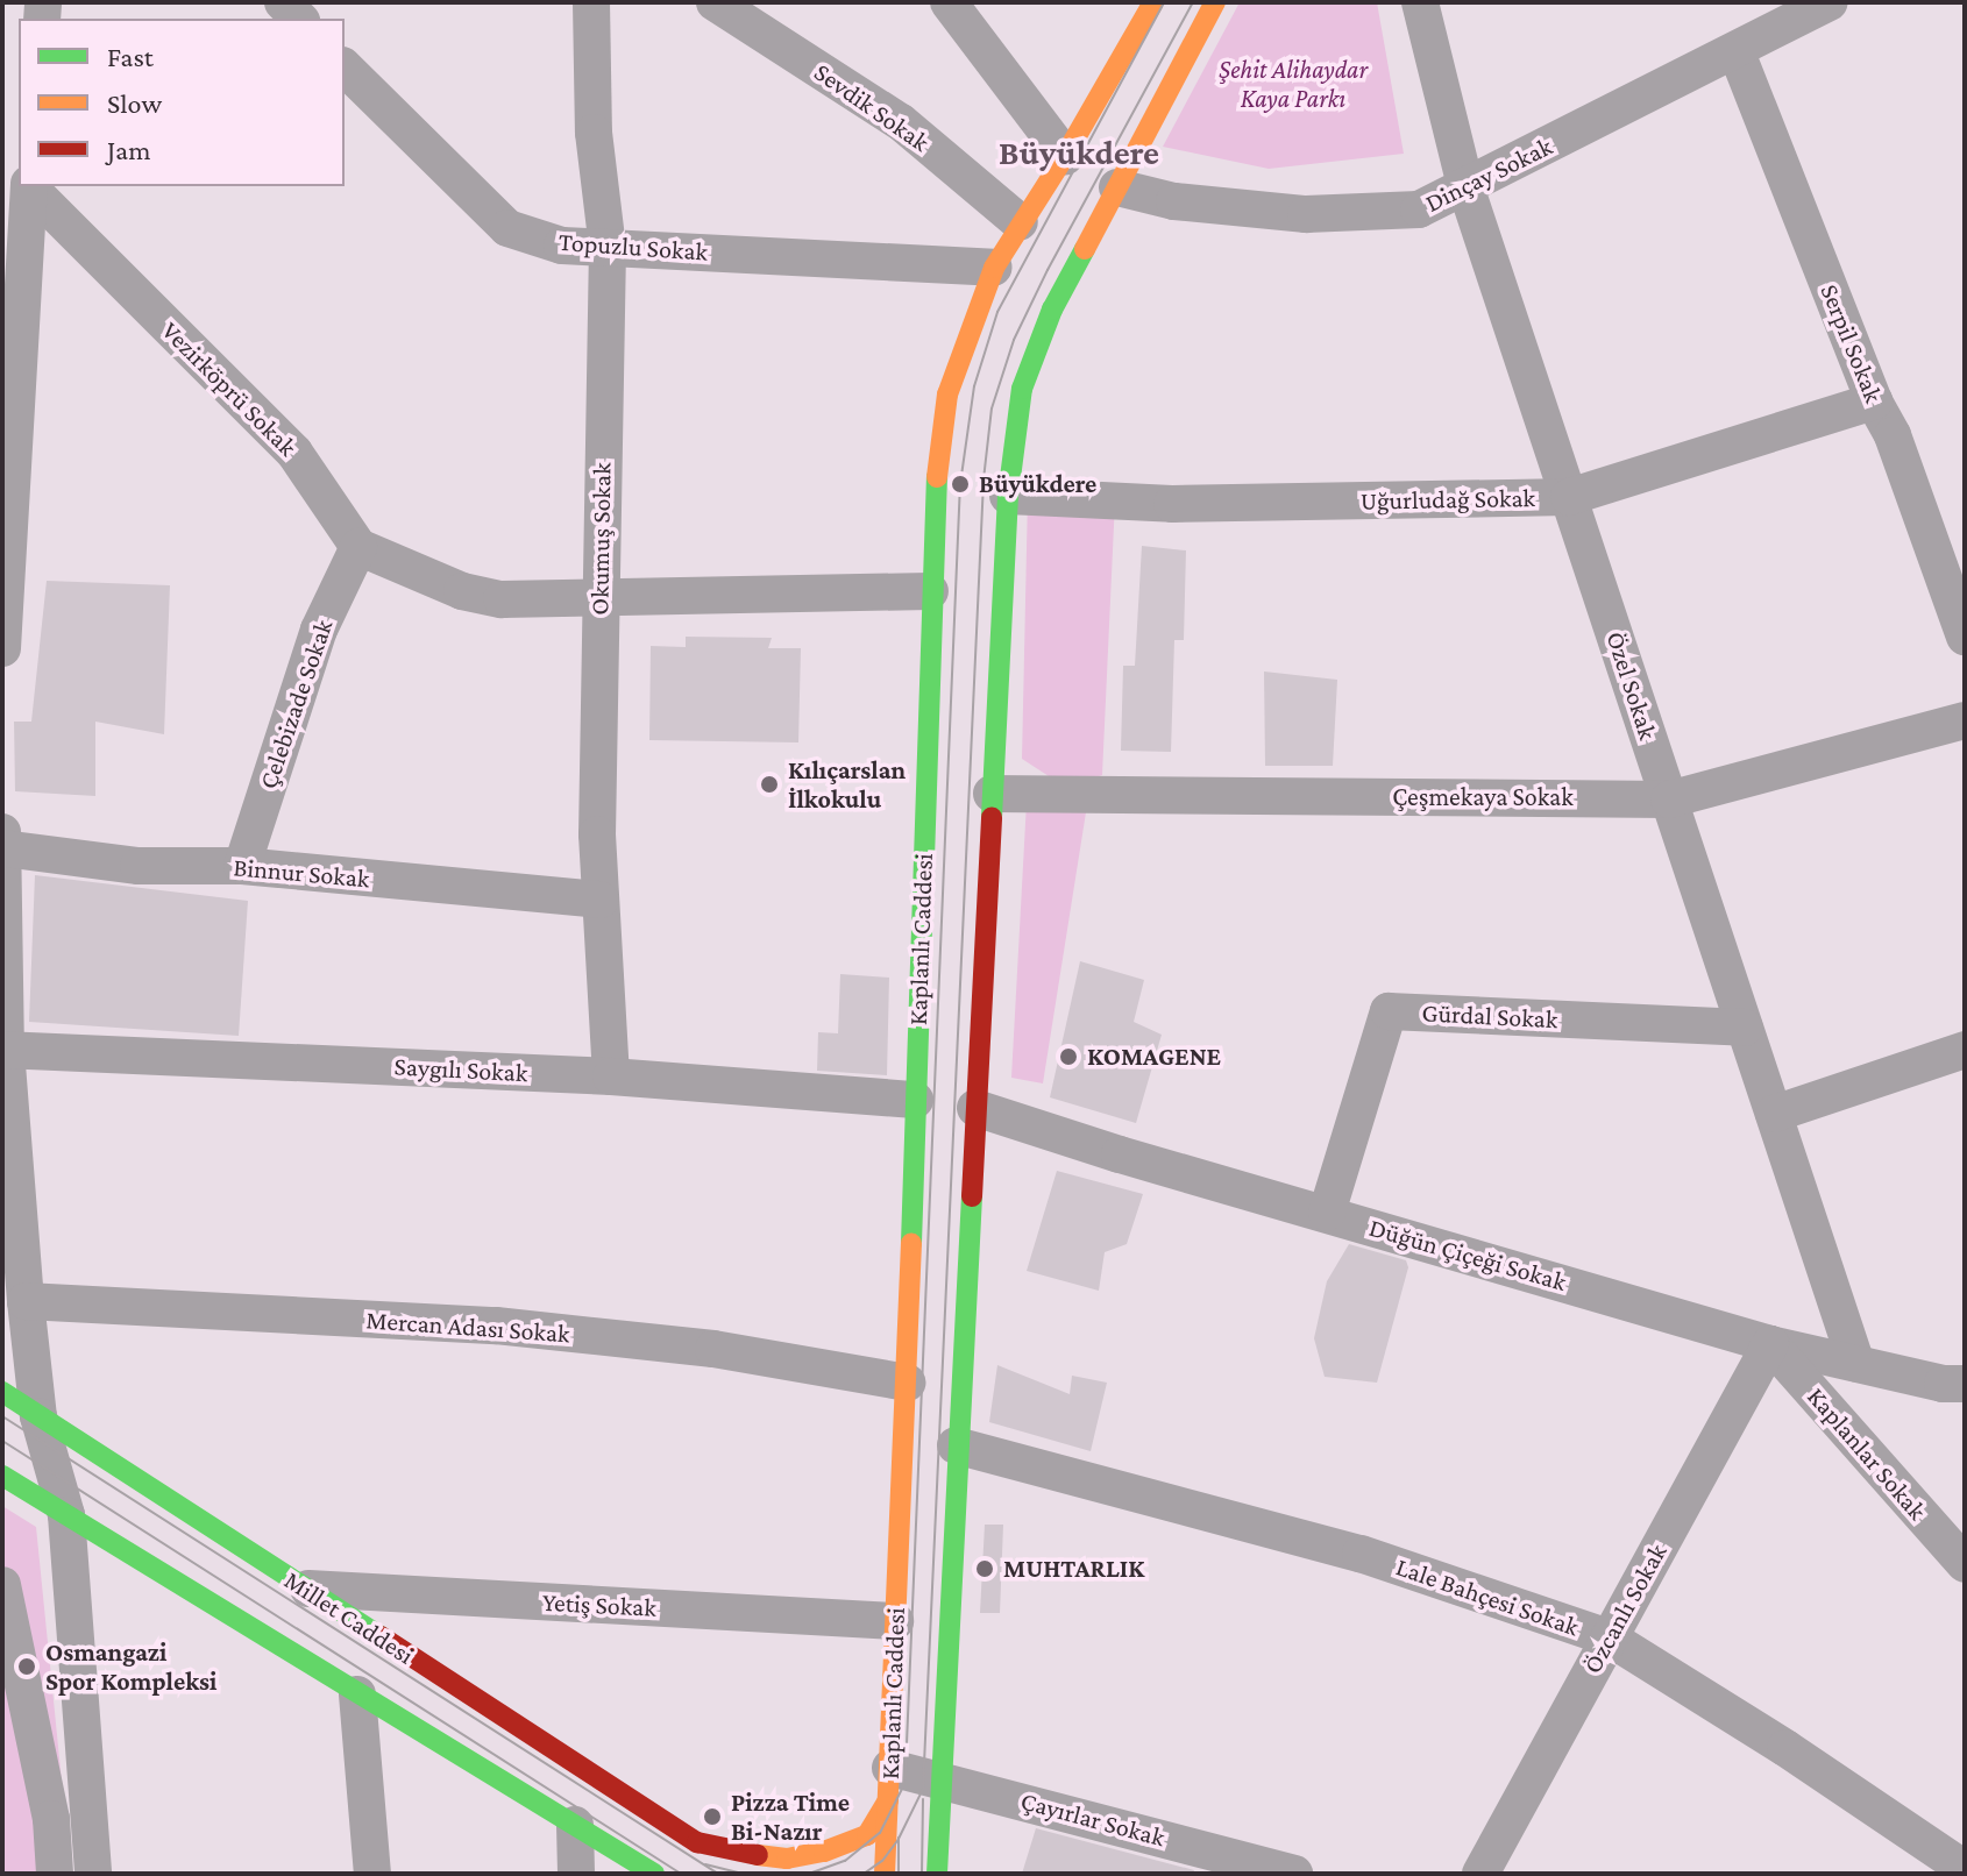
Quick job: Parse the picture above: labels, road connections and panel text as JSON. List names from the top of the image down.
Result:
{
  "streets": {
    "main road": ["Kaplanlı Caddesi", "Millet Caddesi"],
    "street": [
      "Sevdik Sokak",
      "Dinçay Sokak",
      "Topuzlu Sokak",
      "Serpil Sokak",
      "Vezirköprü Sokak",
      "Uğurludağ Sokak",
      "Okumuş Sokak",
      "Özel Sokak",
      "Çelebizade Sokak",
      "Çeşmekaya Sokak",
      "Binnur Sokak",
      "Gürdal Sokak",
      "Saygılı Sokak",
      "Düğün Çiçeği Sokak",
      "Mercan Adası Sokak",
      "Kaplanlar Sokak",
      "Lale Bahçesi Sokak",
      "Yetiş Sokak",
      "Özcanlı Sokak",
      "Çayırlar Sokak"
    ]
  },
  "crossings": [
    ["Sevdik Sokak", "Kaplanlı Caddesi"],
    ["Dinçay Sokak", "Serpil Sokak"],
    ["Dinçay Sokak", "Özel Sokak"],
    ["Dinçay Sokak", "Kaplanlı Caddesi"],
    ["Topuzlu Sokak", "Okumuş Sokak"],
    ["Topuzlu Sokak", "Kaplanlı Caddesi"],
    ["Serpil Sokak", "Uğurludağ Sokak"],
    ["Vezirköprü Sokak", "Çelebizade Sokak"],
    ["Uğurludağ Sokak", "Özel Sokak"],
    ["Uğurludağ Sokak", "Kaplanlı Caddesi"],
    ["Okumuş Sokak", "Binnur Sokak"],
    ["Okumuş Sokak", "Saygılı Sokak"],
    ["Özel Sokak", "Çeşmekaya Sokak"],
    ["Özel Sokak", "Gürdal Sokak"],
    ["Özel Sokak", "Düğün Çiçeği Sokak"],
    ["Çelebizade Sokak", "Binnur Sokak"],
    ["Çeşmekaya Sokak", "Kaplanlı Caddesi"],
    ["Kaplanlı Caddesi", "Saygılı Sokak"],
    ["Kaplanlı Caddesi", "Düğün Çiçeği Sokak"],
    ["Kaplanlı Caddesi", "Mercan Adası Sokak"],
    ["Kaplanlı Caddesi", "Lale Bahçesi Sokak"],
    ["Kaplanlı Caddesi", "Yetiş Sokak"],
    ["Kaplanlı Caddesi", "Millet Caddesi"],
    ["Kaplanlı Caddesi", "Çayırlar Sokak"],
    ["Gürdal Sokak", "Düğün Çiçeği Sokak"],
    ["Düğün Çiçeği Sokak", "Kaplanlar Sokak"],
    ["Düğün Çiçeği Sokak", "Özcanlı Sokak"],
    ["Kaplanlar Sokak", "Özcanlı Sokak"],
    ["Lale Bahçesi Sokak", "Özcanlı Sokak"],
    ["Yetiş Sokak", "Millet Caddesi"],
    ["Millet Caddesi", "Çayırlar Sokak"]
  ],
  "districts": ["Büyükdere"],
  "parks": ["Şehit Alihaydar Kaya Parkı"],
  "places": [
    "Büyükdere",
    "Kılıçarslan İlkokulu",
    "KOMAGENE",
    "MUHTARLIK",
    "Osmangazi Spor Kompleksi",
    "Pizza Time Bi-Nazır"
  ],
  "legend": ["Fast", "Slow", "Jam"]
}
